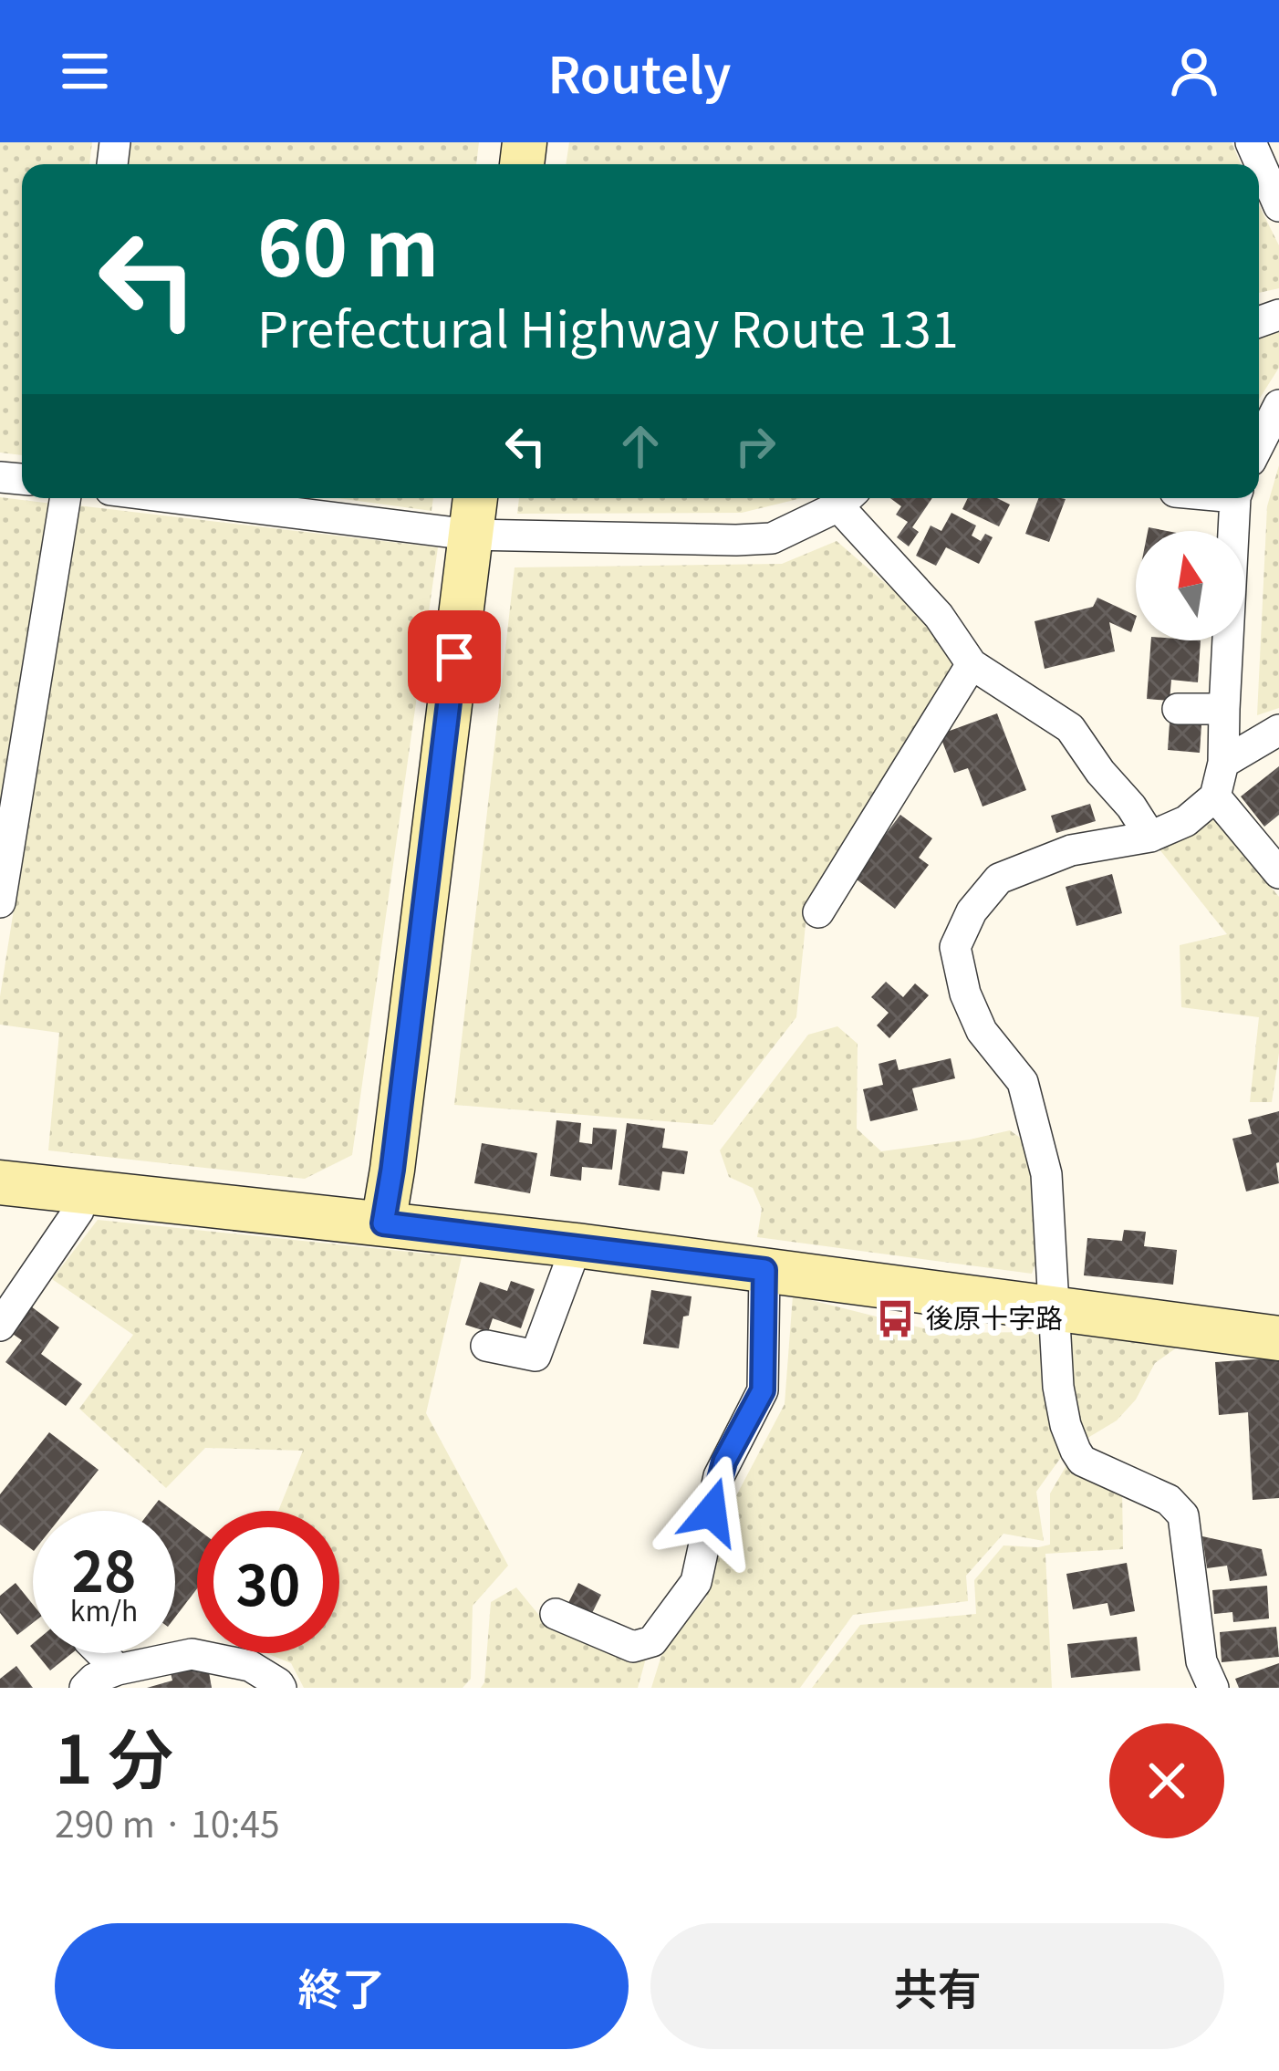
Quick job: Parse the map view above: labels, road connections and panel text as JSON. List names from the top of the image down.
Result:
{
  "places": {
    "bus stop": ["後原十字路"]
  },
  "north": "top",
  "page": {
    "header": "Routely",
    "turn": ["60 m", "Prefectural Highway Route 131"],
    "speed": "28 km/h",
    "limit": "30",
    "heading": ["1 分", "290 m · 10:45"],
    "buttons": ["終了", "共有"]
  }
}
